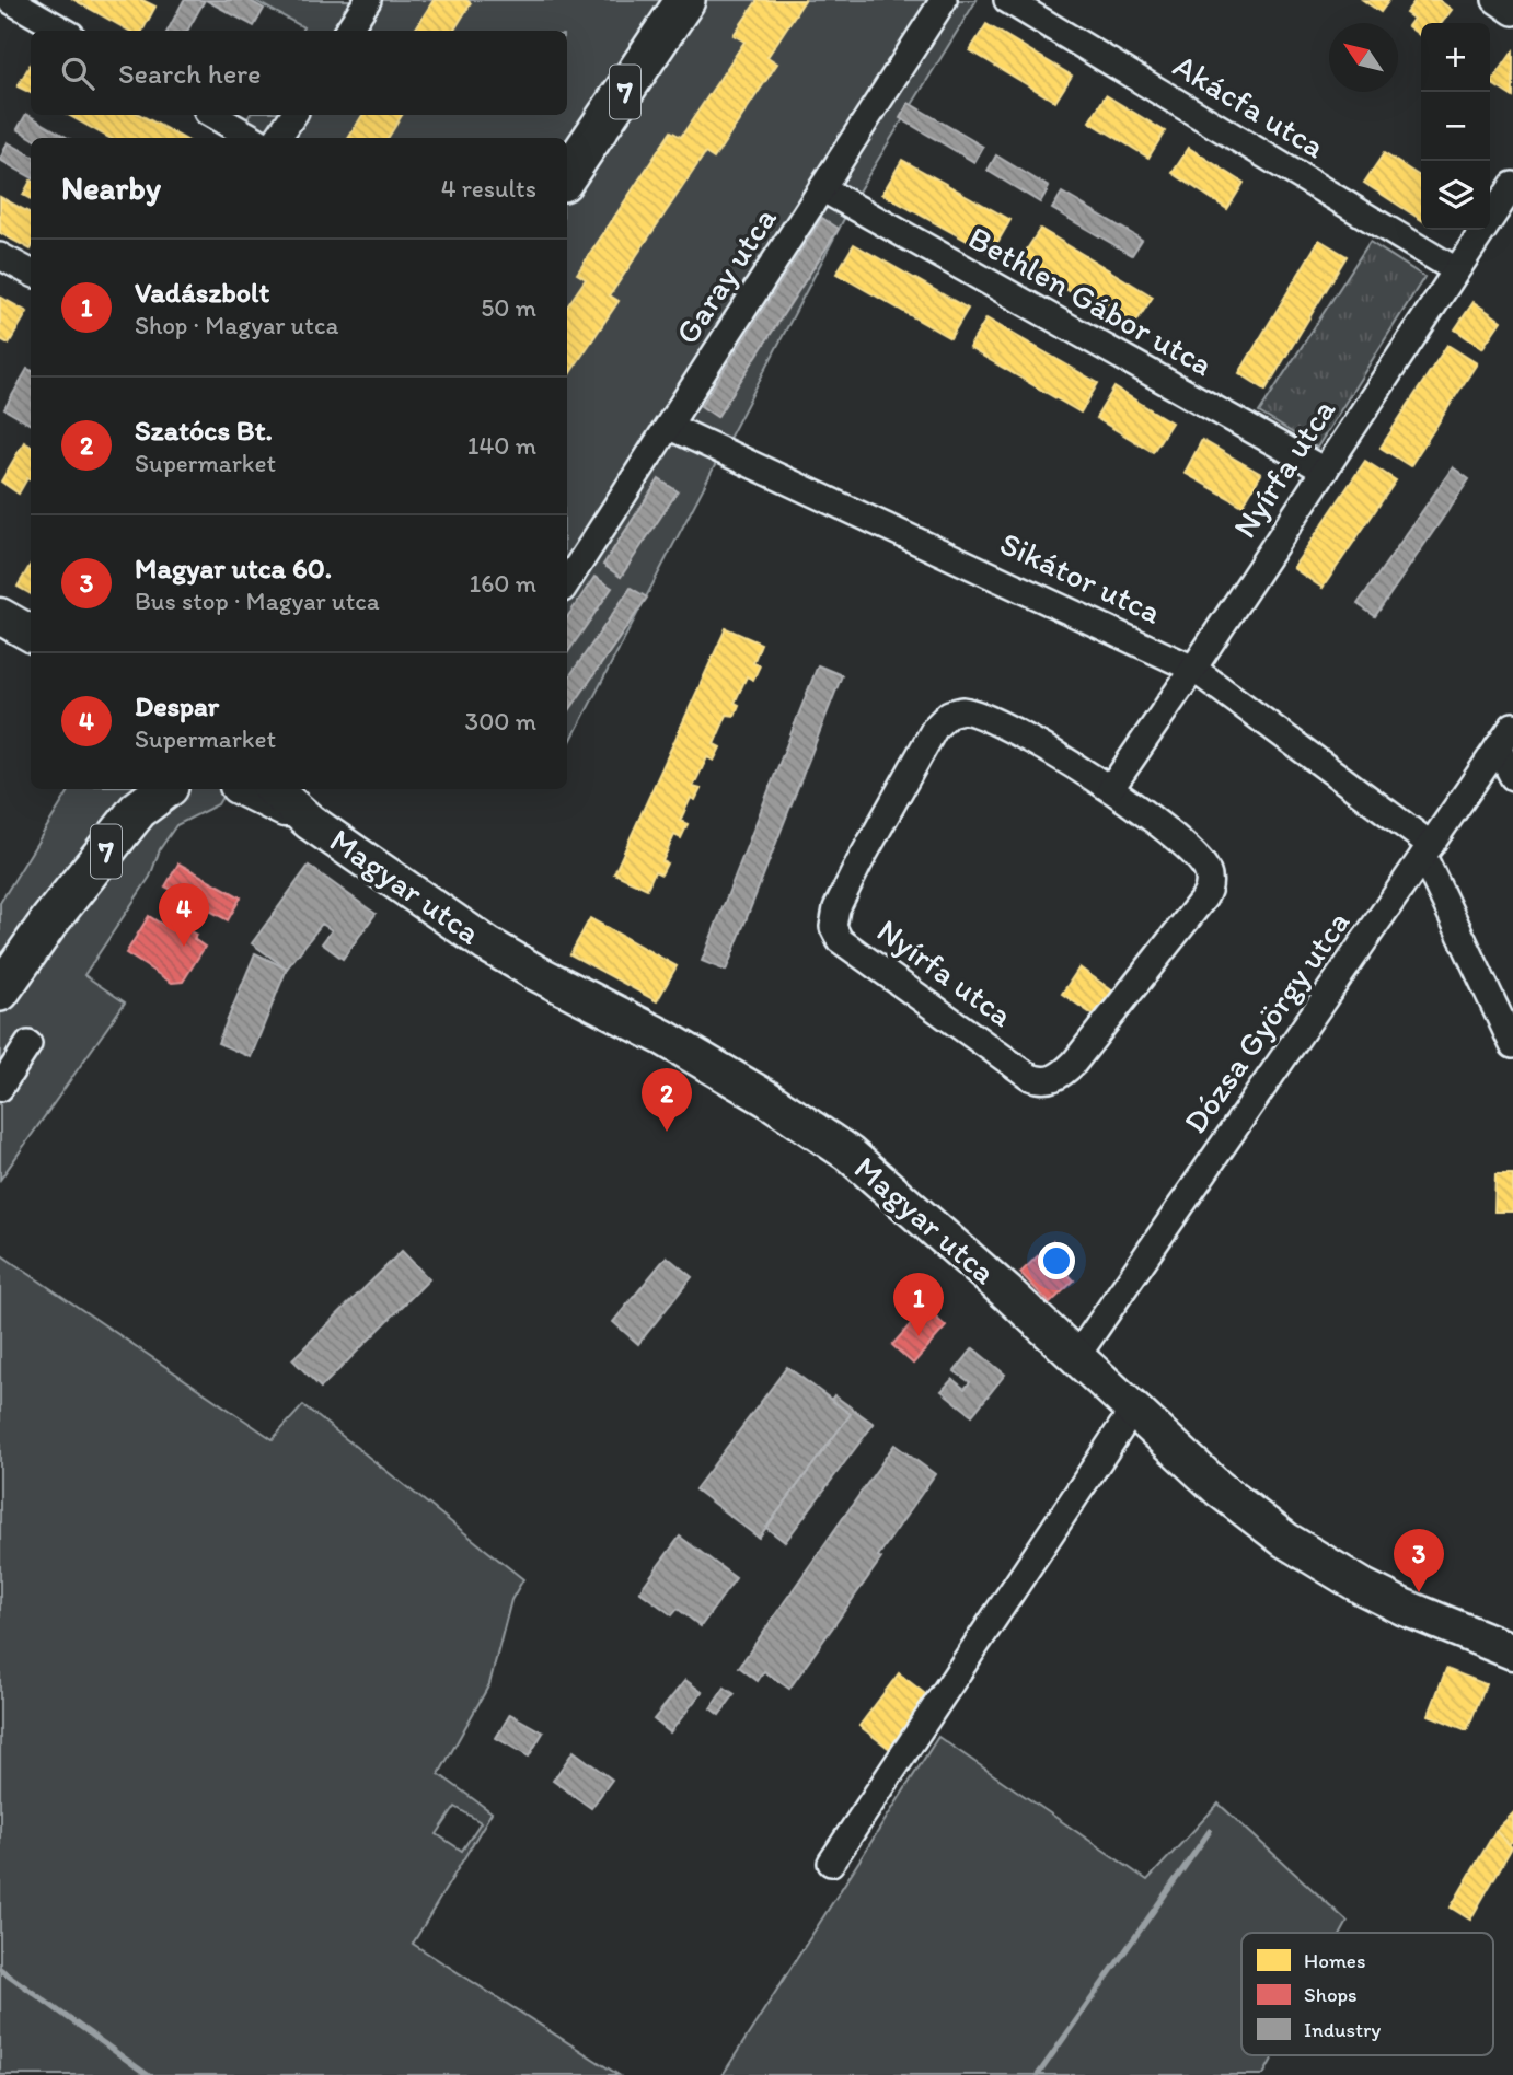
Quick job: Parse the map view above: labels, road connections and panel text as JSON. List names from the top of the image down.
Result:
{
  "streets": {
    "main road": ["7"],
    "street": [
      "Akácfa utca",
      "Garay utca",
      "Bethlen Gábor utca",
      "Nyírfa utca",
      "Sikátor utca",
      "Magyar utca",
      "Dózsa György utca"
    ]
  },
  "crossings": [
    ["Akácfa utca", "Nyírfa utca"],
    ["Garay utca", "Bethlen Gábor utca"],
    ["Garay utca", "Sikátor utca"],
    ["Bethlen Gábor utca", "Nyírfa utca"],
    ["Nyírfa utca", "Sikátor utca"],
    ["Sikátor utca", "Dózsa György utca"],
    ["Magyar utca", "Dózsa György utca"]
  ],
  "legend": ["Homes", "Shops", "Industry"],
  "north": "top left",
  "page": {
    "map_buttons": ["+", "−"],
    "search": "Search here",
    "heading": ["Nearby", "4 results"],
    "list": [
      {
        "mark": "1",
        "name": "Vadászbolt",
        "note": "Shop · Magyar utca",
        "value": "50 m"
      },
      {
        "mark": "2",
        "name": "Szatócs Bt.",
        "note": "Supermarket",
        "value": "140 m"
      },
      {
        "mark": "3",
        "name": "Magyar utca 60.",
        "note": "Bus stop · Magyar utca",
        "value": "160 m"
      },
      {
        "mark": "4",
        "name": "Despar",
        "note": "Supermarket",
        "value": "300 m"
      }
    ],
    "pins": [
      "4",
      "2",
      "1",
      "3"
    ]
  }
}
